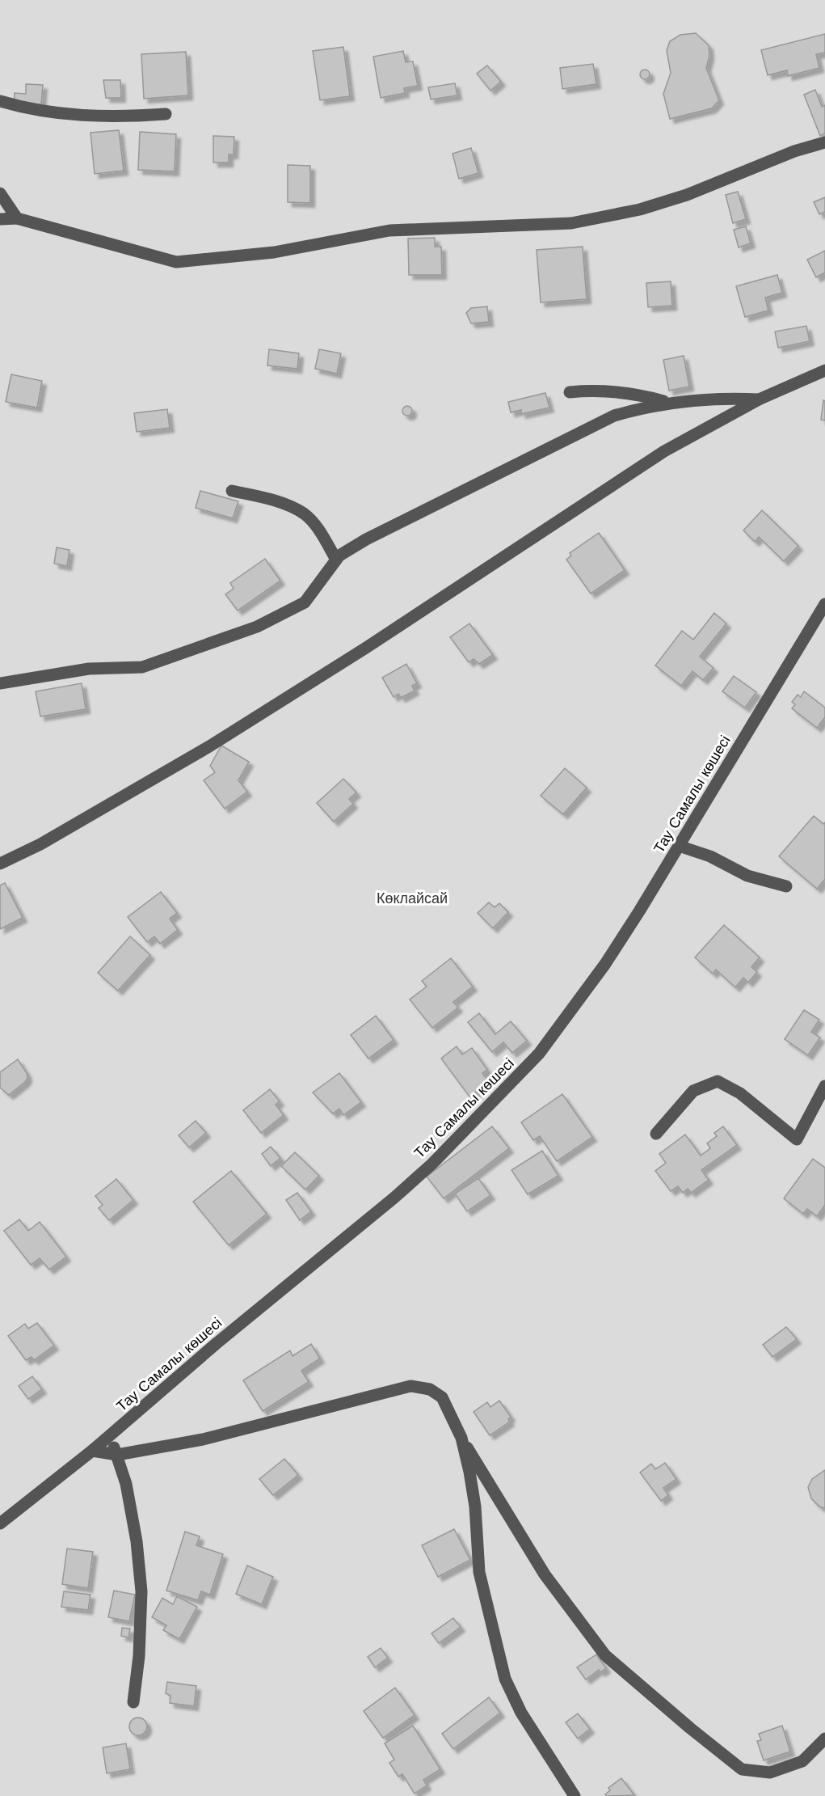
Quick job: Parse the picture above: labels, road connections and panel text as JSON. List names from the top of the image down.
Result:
{
  "streets": {
    "street": ["Тау Самалы көшесі"]
  },
  "parks": ["Көклайсай"]
}
